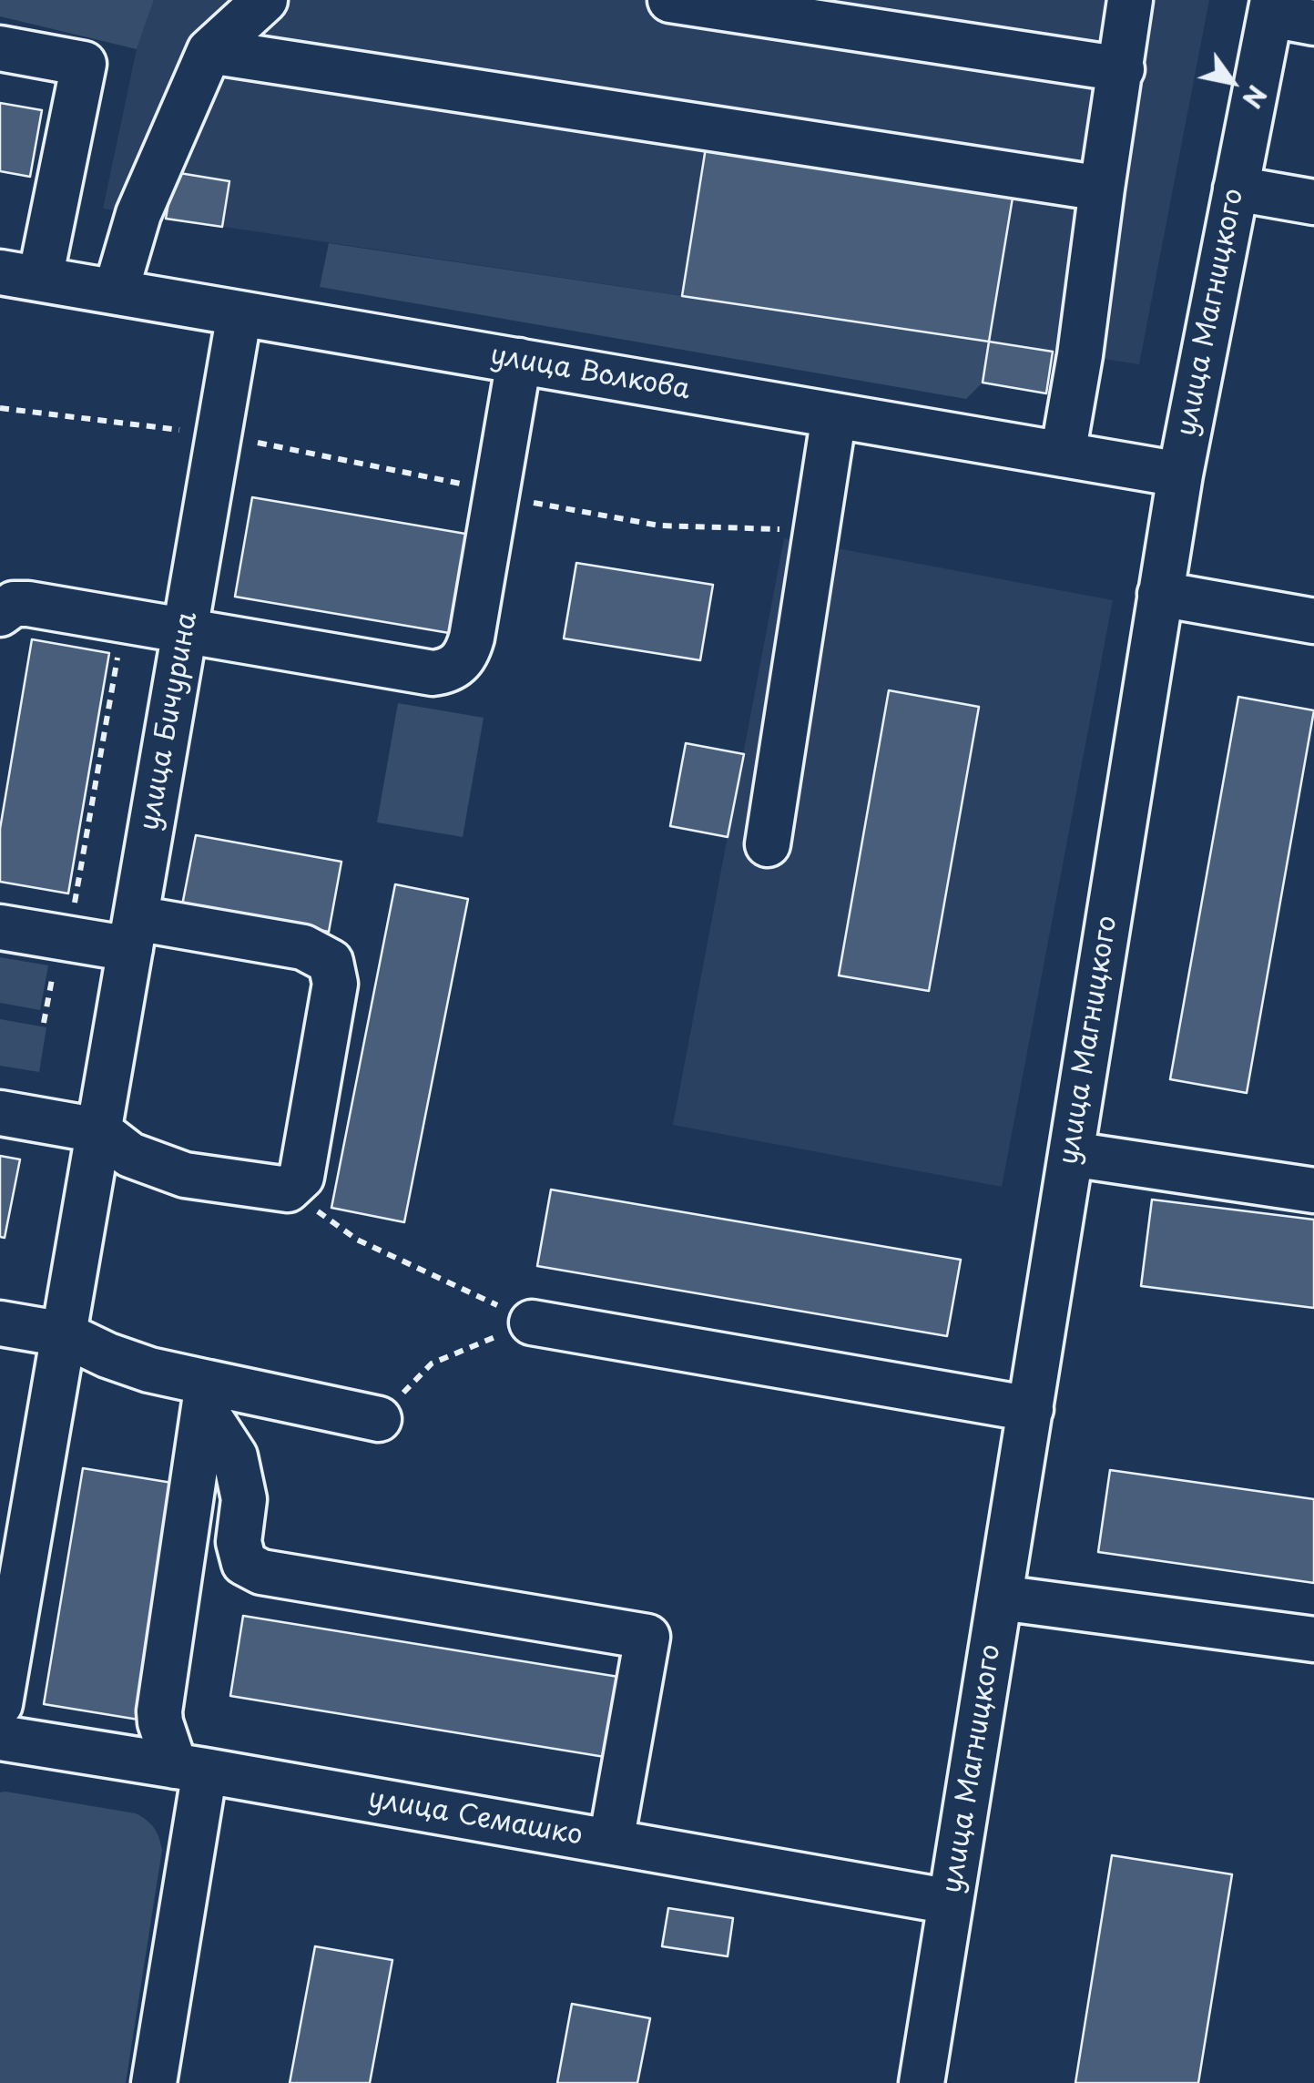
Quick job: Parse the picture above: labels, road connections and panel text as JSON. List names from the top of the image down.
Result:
{
  "streets": {
    "street": [
      "улица Магницкого",
      "улица Волкова",
      "улица Бичурина",
      "улица Семашко"
    ]
  },
  "crossings": [
    ["улица Магницкого", "улица Волкова"],
    ["улица Магницкого", "улица Семашко"],
    ["улица Волкова", "улица Бичурина"]
  ],
  "north": "bottom right"
}
